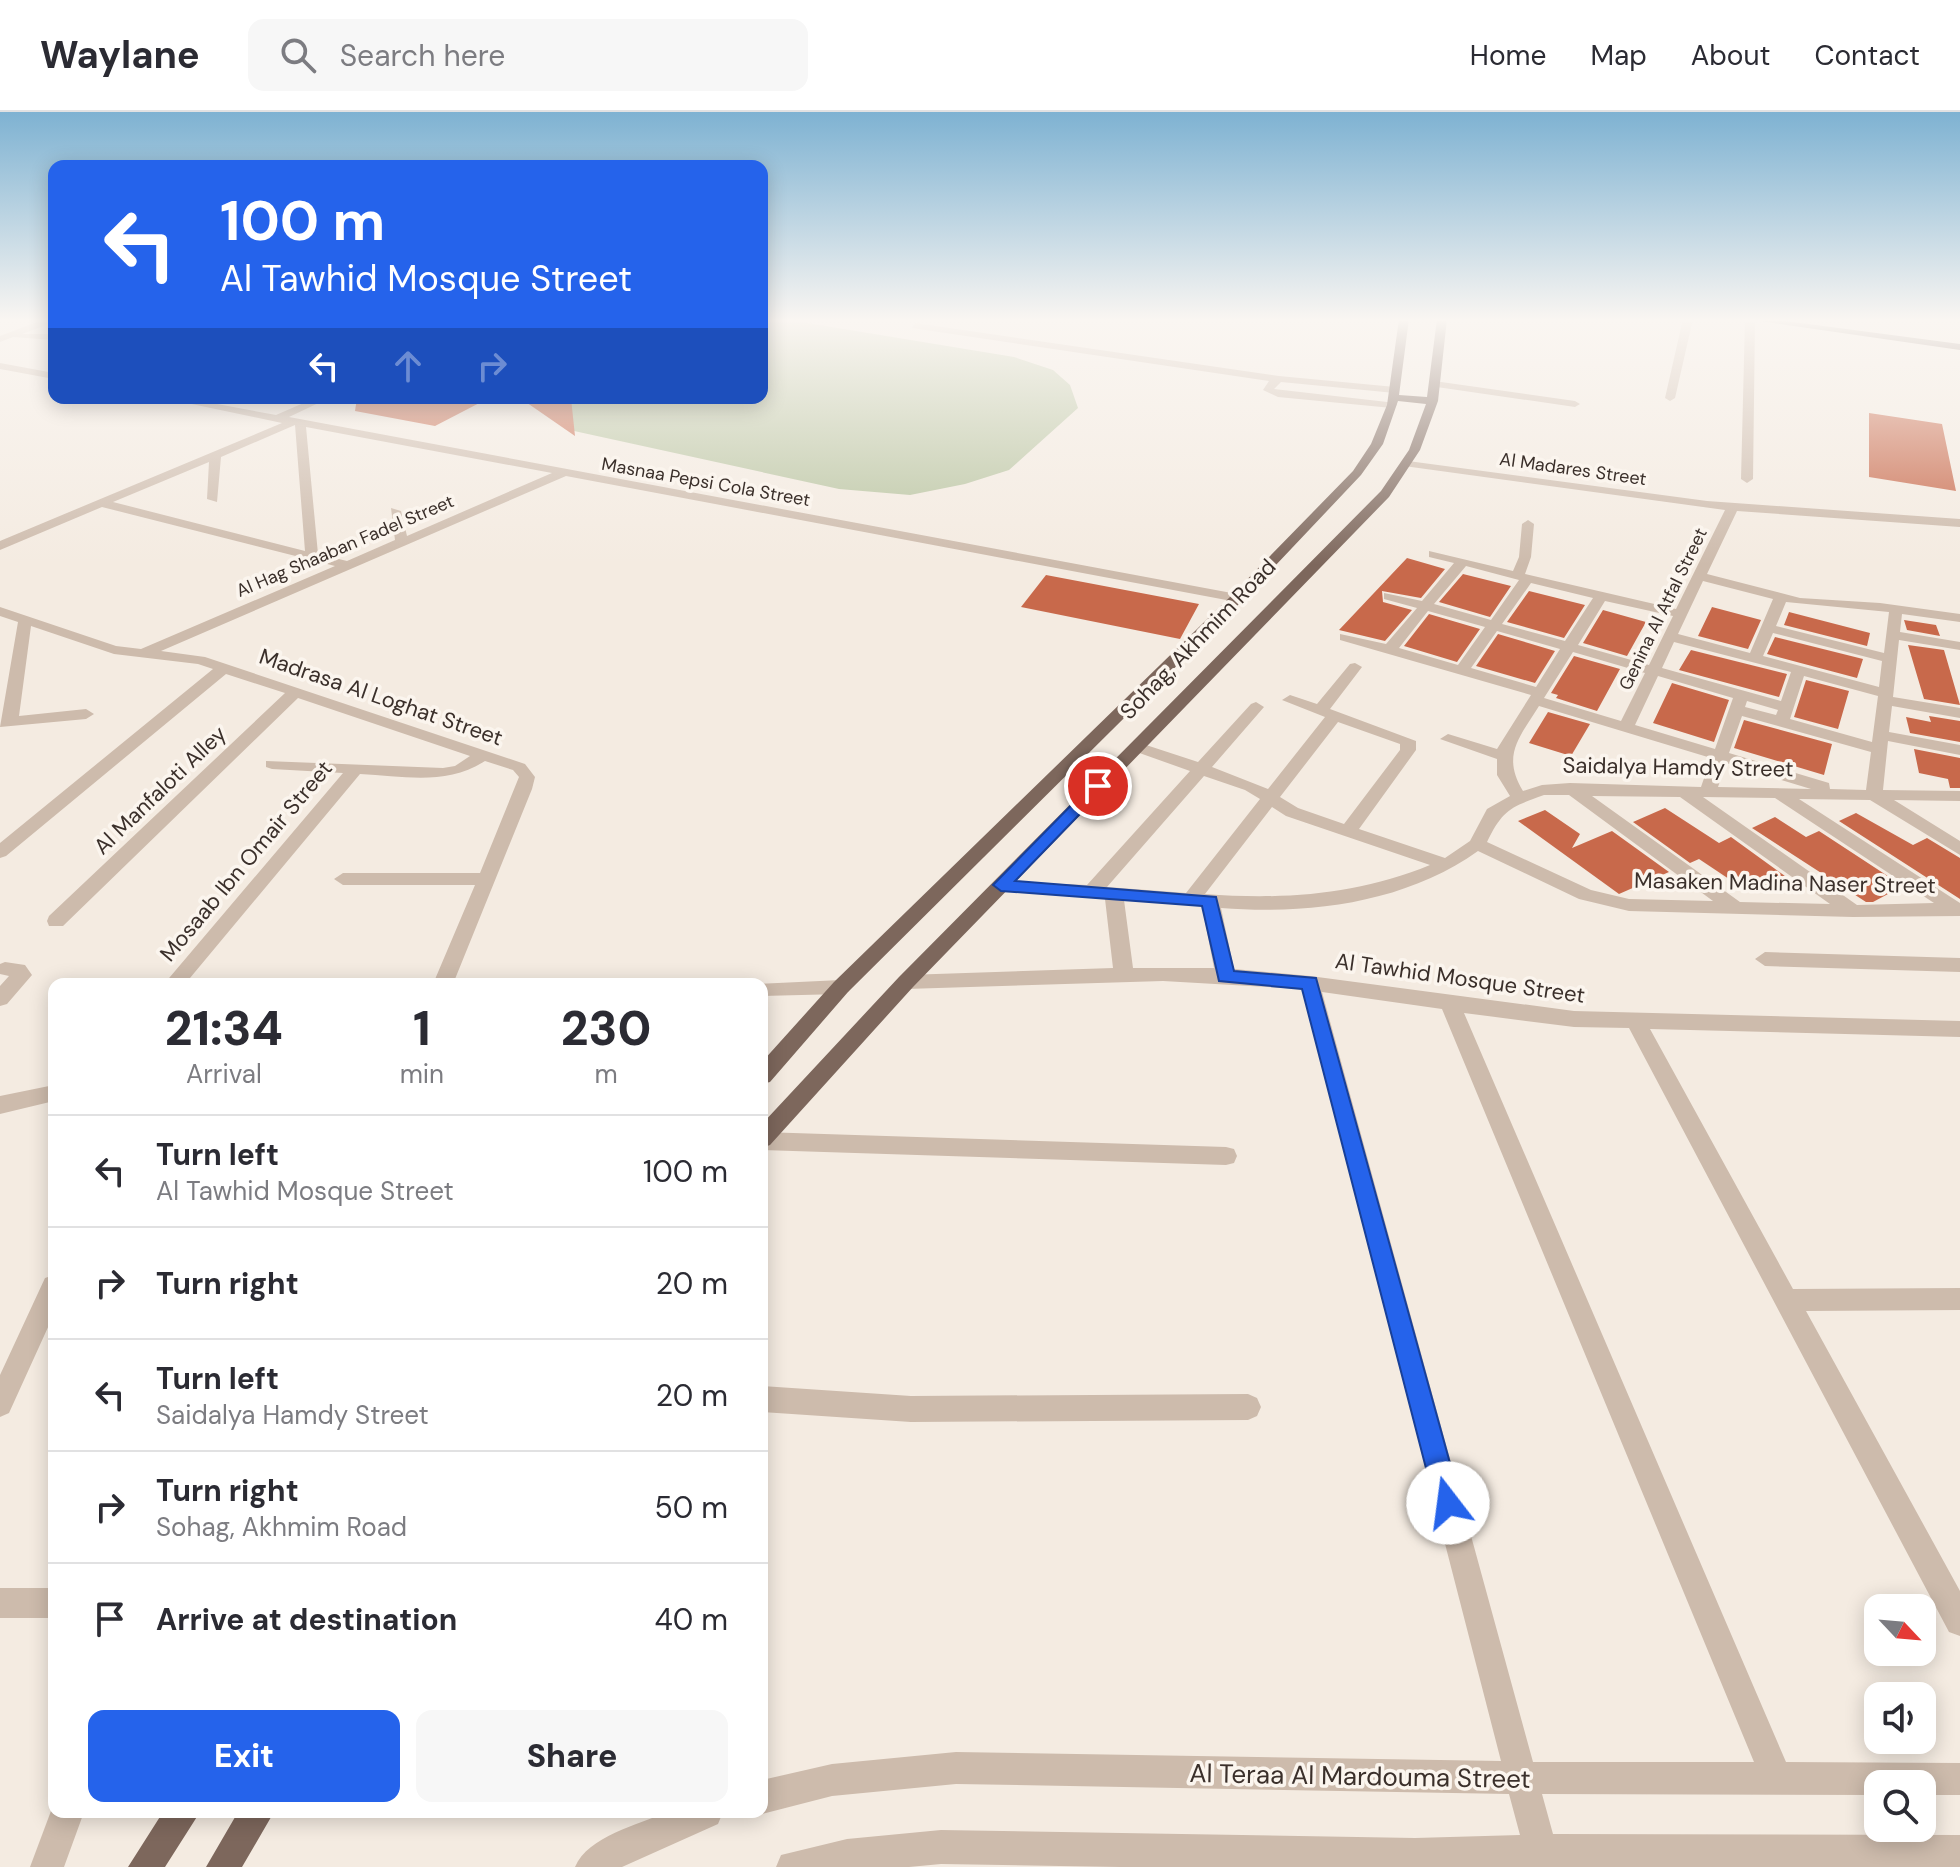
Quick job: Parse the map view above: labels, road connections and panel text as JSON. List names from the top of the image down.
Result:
{
  "streets": {
    "main road": ["Sohag, Akhmim Road"],
    "street": [
      "Al Madares Street",
      "Masnaa Pepsi Cola Street",
      "Al Hag Shaaban Fadel Street",
      "Genina Al Atfal Street",
      "Madrasa Al Loghat Street",
      "Saidalya Hamdy Street",
      "Al Manfaloti Alley",
      "Mosaab Ibn Omair Street",
      "Masaken Madina Naser Street",
      "Al Tawhid Mosque Street",
      "Al Teraa Al Mardouma Street"
    ]
  },
  "crossings": [
    ["Al Madares Street", "Genina Al Atfal Street"],
    ["Al Madares Street", "Sohag, Akhmim Road"],
    ["Masnaa Pepsi Cola Street", "Al Hag Shaaban Fadel Street"],
    ["Masnaa Pepsi Cola Street", "Sohag, Akhmim Road"],
    ["Al Hag Shaaban Fadel Street", "Madrasa Al Loghat Street"],
    ["Sohag, Akhmim Road", "Al Tawhid Mosque Street"],
    ["Madrasa Al Loghat Street", "Al Manfaloti Alley"]
  ],
  "north": "bottom right",
  "page": {
    "header": "Waylane",
    "search": "Search here",
    "nav": [
      "Home",
      "Map",
      "About",
      "Contact"
    ],
    "turn": ["100 m", "Al Tawhid Mosque Street"],
    "eta": [
      "21:34",
      "Arrival",
      "1",
      "min",
      "230",
      "m"
    ],
    "list": [
      {
        "name": "Turn left",
        "note": "Al Tawhid Mosque Street",
        "value": "100 m"
      },
      {
        "name": "Turn right",
        "value": "20 m"
      },
      {
        "name": "Turn left",
        "note": "Saidalya Hamdy Street",
        "value": "20 m"
      },
      {
        "name": "Turn right",
        "note": "Sohag, Akhmim Road",
        "value": "50 m"
      },
      {
        "name": "Arrive at destination",
        "value": "40 m"
      }
    ],
    "buttons": ["Exit", "Share"]
  }
}
